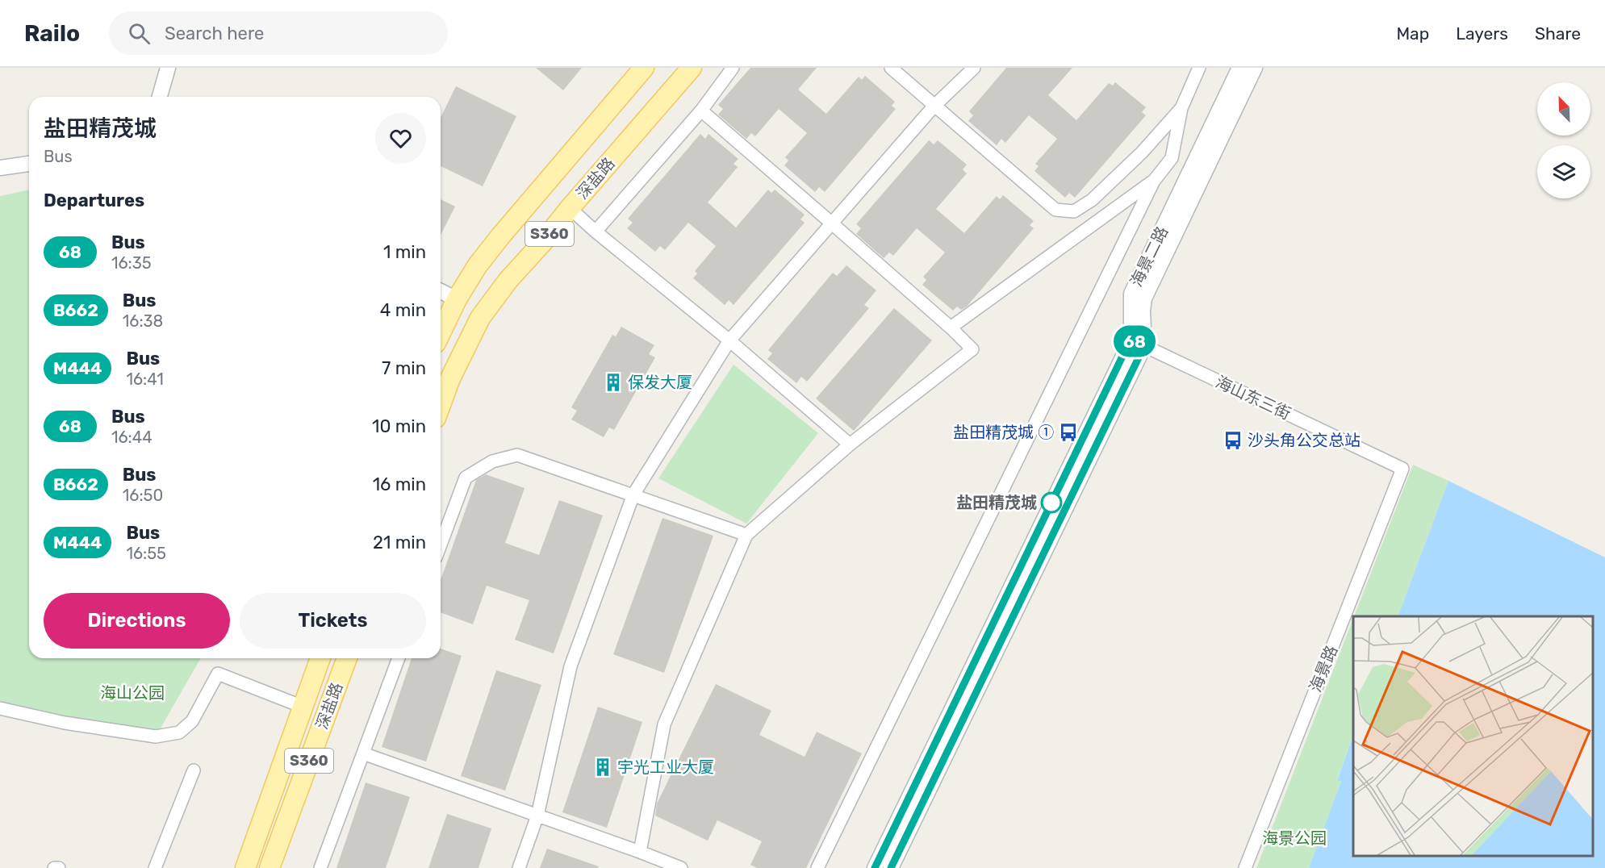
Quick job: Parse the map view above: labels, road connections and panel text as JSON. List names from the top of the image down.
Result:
{
  "streets": {
    "main road": ["深盐路", "S360"],
    "street": ["海景二路", "海山东三街", "海景路"]
  },
  "crossings": [
    ["海景二路", "海山东三街"],
    ["海山东三街", "海景路"]
  ],
  "parks": ["海山公园", "海景公园"],
  "places": {
    "building": ["保发大厦", "宇光工业大厦"],
    "bus stop": ["盐田精茂城 ①", "沙头角公交总站"],
    "other": ["盐田精茂城"]
  },
  "lines": ["bus line 68"],
  "north": "top left",
  "page": {
    "header": "Railo",
    "search": "Search here",
    "nav": ["Map", "Layers", "Share"],
    "on_map": "68",
    "heading": [
      ["盐田精茂城", "Bus"],
      "Departures"
    ],
    "list": [
      {
        "mark": "68",
        "name": "Bus",
        "note": "16:35",
        "value": "1 min"
      },
      {
        "mark": "B662",
        "name": "Bus",
        "note": "16:38",
        "value": "4 min"
      },
      {
        "mark": "M444",
        "name": "Bus",
        "note": "16:41",
        "value": "7 min"
      },
      {
        "mark": "68",
        "name": "Bus",
        "note": "16:44",
        "value": "10 min"
      },
      {
        "mark": "B662",
        "name": "Bus",
        "note": "16:50",
        "value": "16 min"
      },
      {
        "mark": "M444",
        "name": "Bus",
        "note": "16:55",
        "value": "21 min"
      }
    ],
    "buttons": ["Directions", "Tickets"]
  }
}
